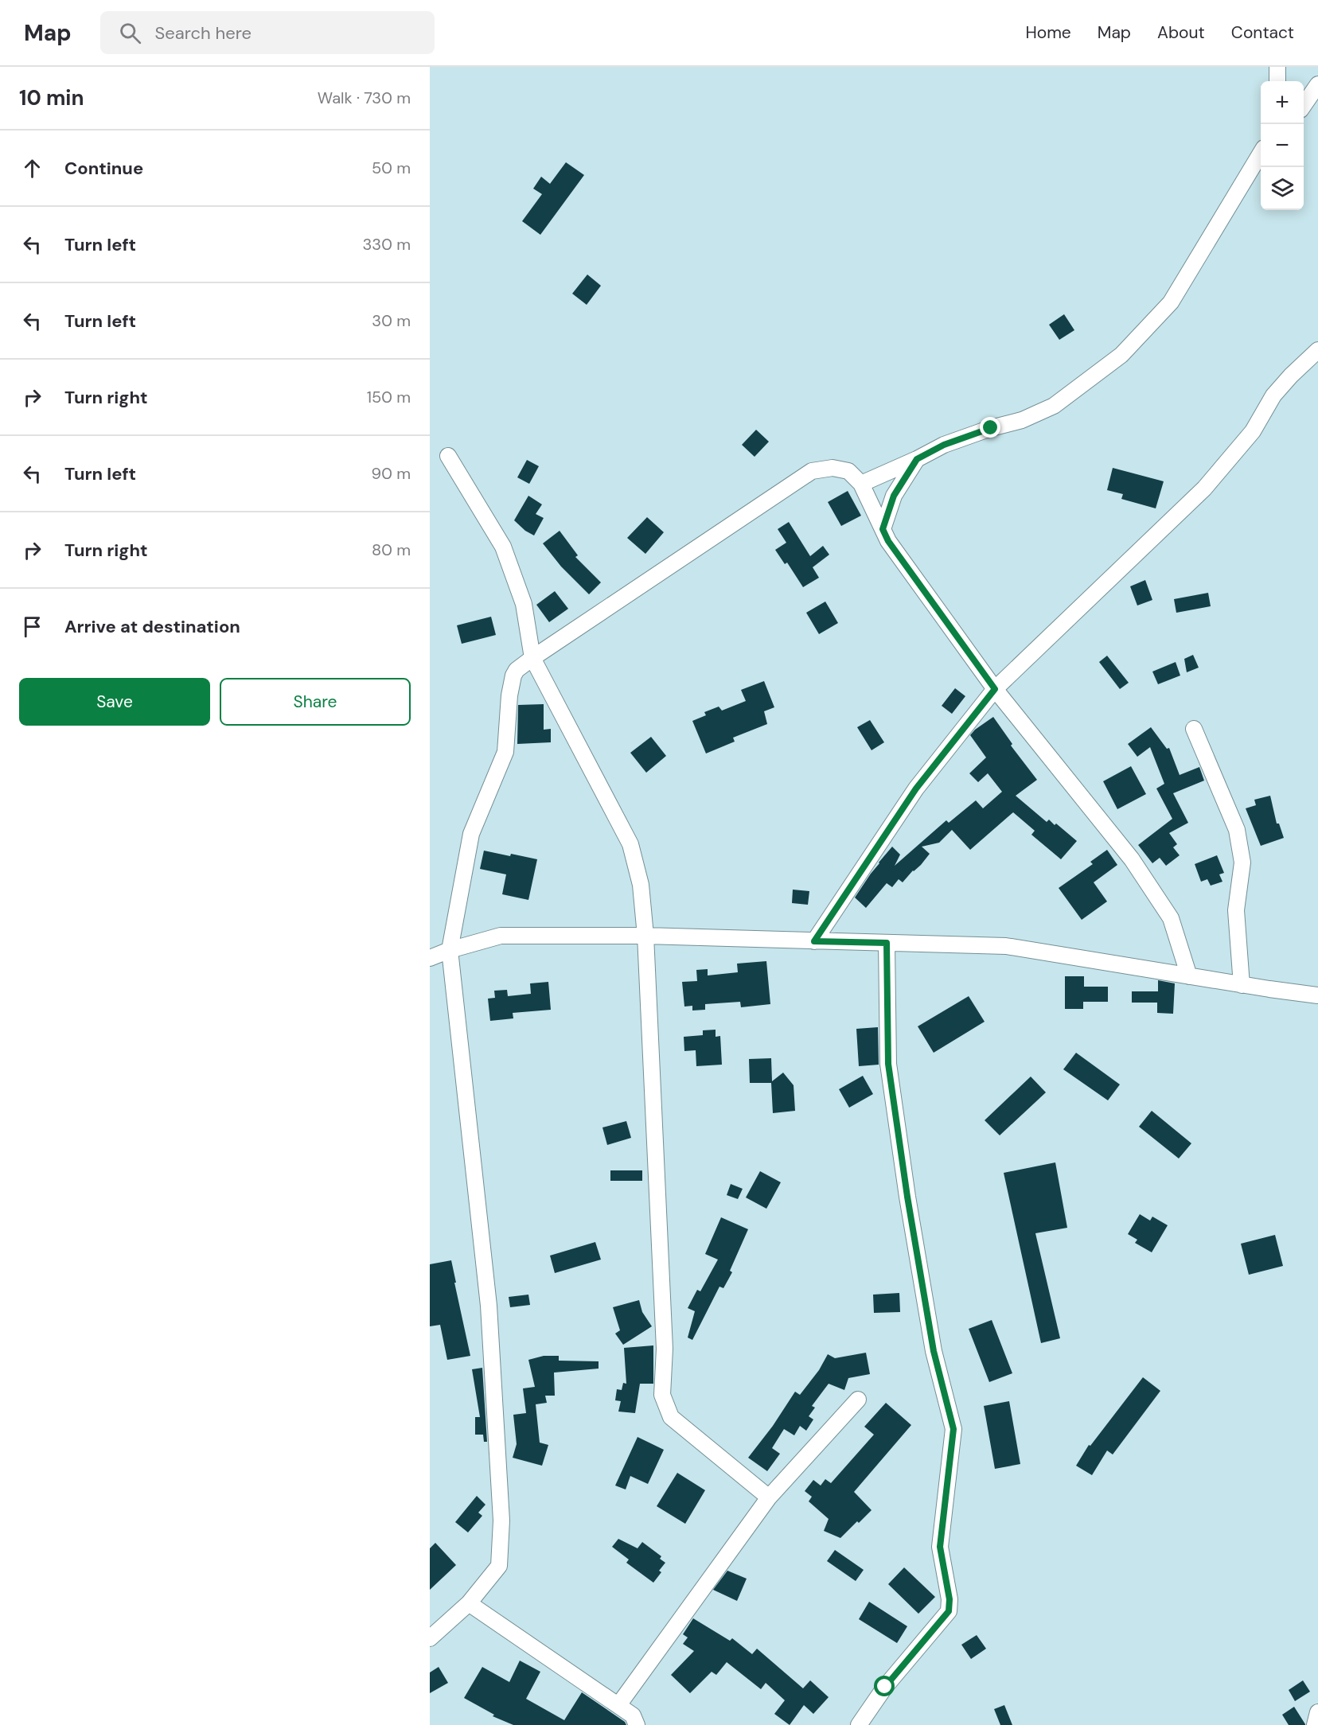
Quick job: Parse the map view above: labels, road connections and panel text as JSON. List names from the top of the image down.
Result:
{
  "page": {
    "header": "Map",
    "search": "Search here",
    "nav": [
      "Home",
      "Map",
      "About",
      "Contact"
    ],
    "heading": ["10 min", "Walk · 730 m"],
    "map_buttons": ["+", "−"],
    "list": [
      ["Continue", "50 m"],
      ["Turn left", "330 m"],
      ["Turn left", "30 m"],
      ["Turn right", "150 m"],
      ["Turn left", "90 m"],
      ["Turn right", "80 m"],
      "Arrive at destination"
    ],
    "buttons": ["Save", "Share"]
  }
}
